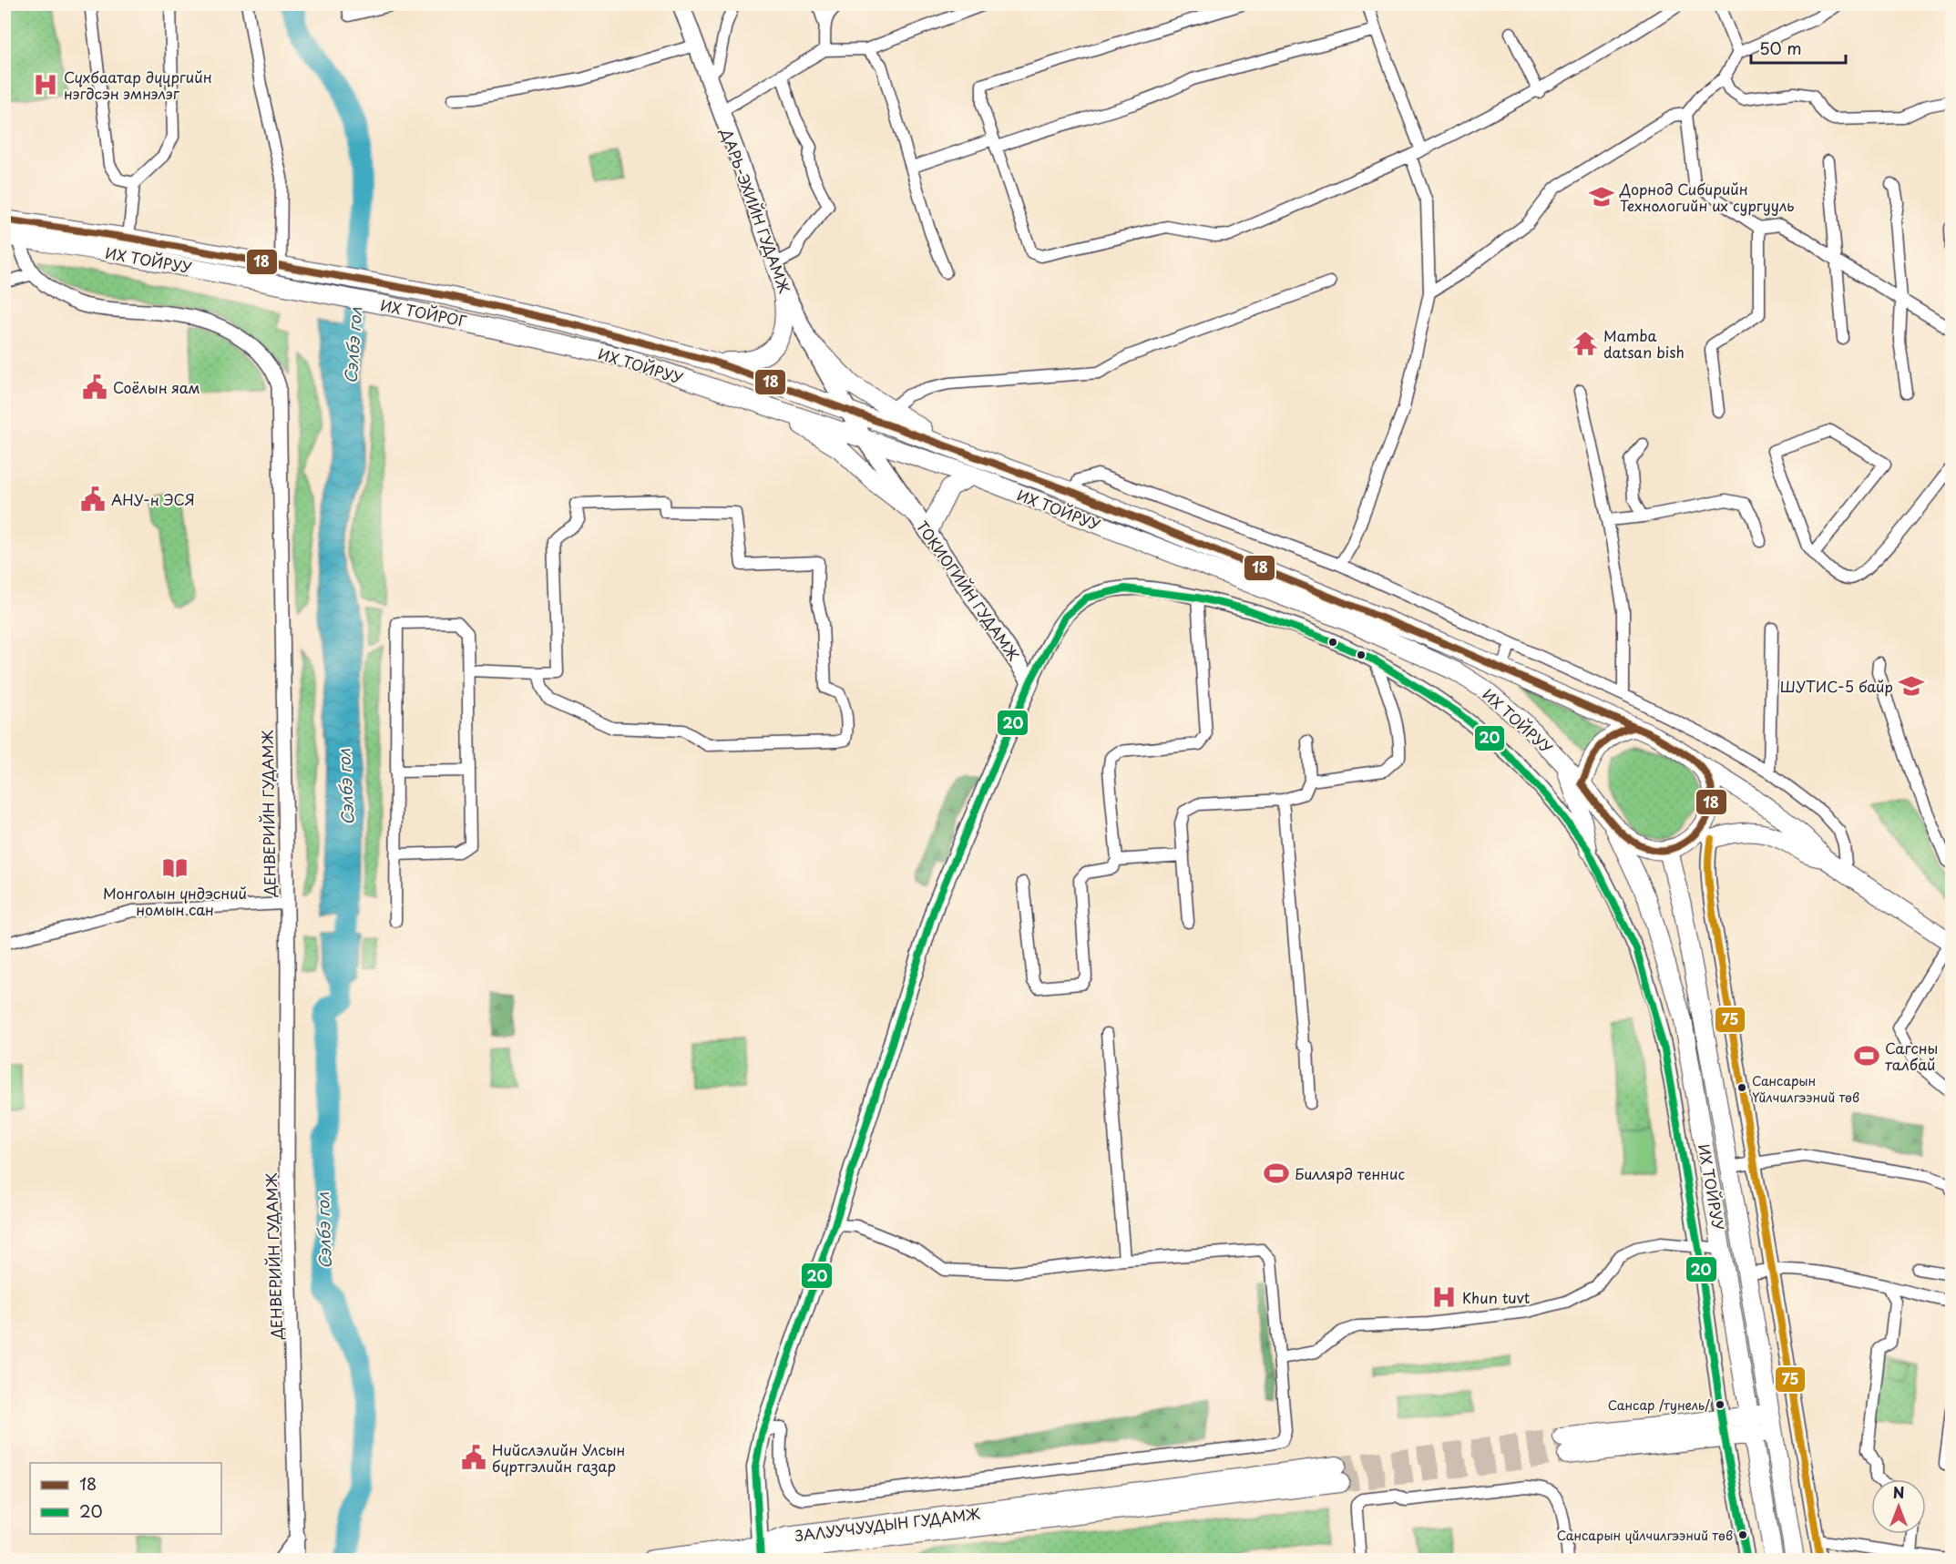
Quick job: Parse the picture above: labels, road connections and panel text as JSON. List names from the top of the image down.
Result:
{
  "streets": {
    "main road": [
      "ДАРЬ-ЭХИЙН ГУДАМЖ",
      "ИХ ТОЙРУУ",
      "ИХ ТОЙРОГ",
      "ТОКИОГИЙН ГУДАМЖ",
      "ЗАЛУУЧУУДЫН ГУДАМЖ"
    ],
    "street": ["ДЕНВЕРИЙН ГУДАМЖ"]
  },
  "crossings": [
    ["ДАРЬ-ЭХИЙН ГУДАМЖ", "ИХ ТОЙРУУ"],
    ["ДАРЬ-ЭХИЙН ГУДАМЖ", "ТОКИОГИЙН ГУДАМЖ"],
    ["ИХ ТОЙРУУ", "ИХ ТОЙРОГ"],
    ["ИХ ТОЙРУУ", "ТОКИОГИЙН ГУДАМЖ"]
  ],
  "water": ["Сэлбэ гол"],
  "places": {
    "hospital": ["Сүхбаатар дүүргийн нэгдсэн эмнэлэг", "Khun tuvt"],
    "school or university": ["Дорнод Сибирийн Технологийн их сургууль", "ШУТИС-5 байр"],
    "temple": ["Mamba datsan bish"],
    "public building": ["Соёлын яам", "АНУ-н ЭСЯ", "Нийслэлийн Улсын бүртгэлийн газар"],
    "library": ["Монголын үндэсний номын сан"],
    "sports": ["Сагсны талбай", "Биллярд теннис"],
    "other": ["Сансарын Үйлчилгээний төв", "Сансар /тунель/", "Сансарын үйлчилгээний төв"]
  },
  "lines": ["transit line 18", "transit line 20", "transit line 75"],
  "legend": ["18", "20"],
  "scale_bar": "50 m",
  "north": "top"
}
